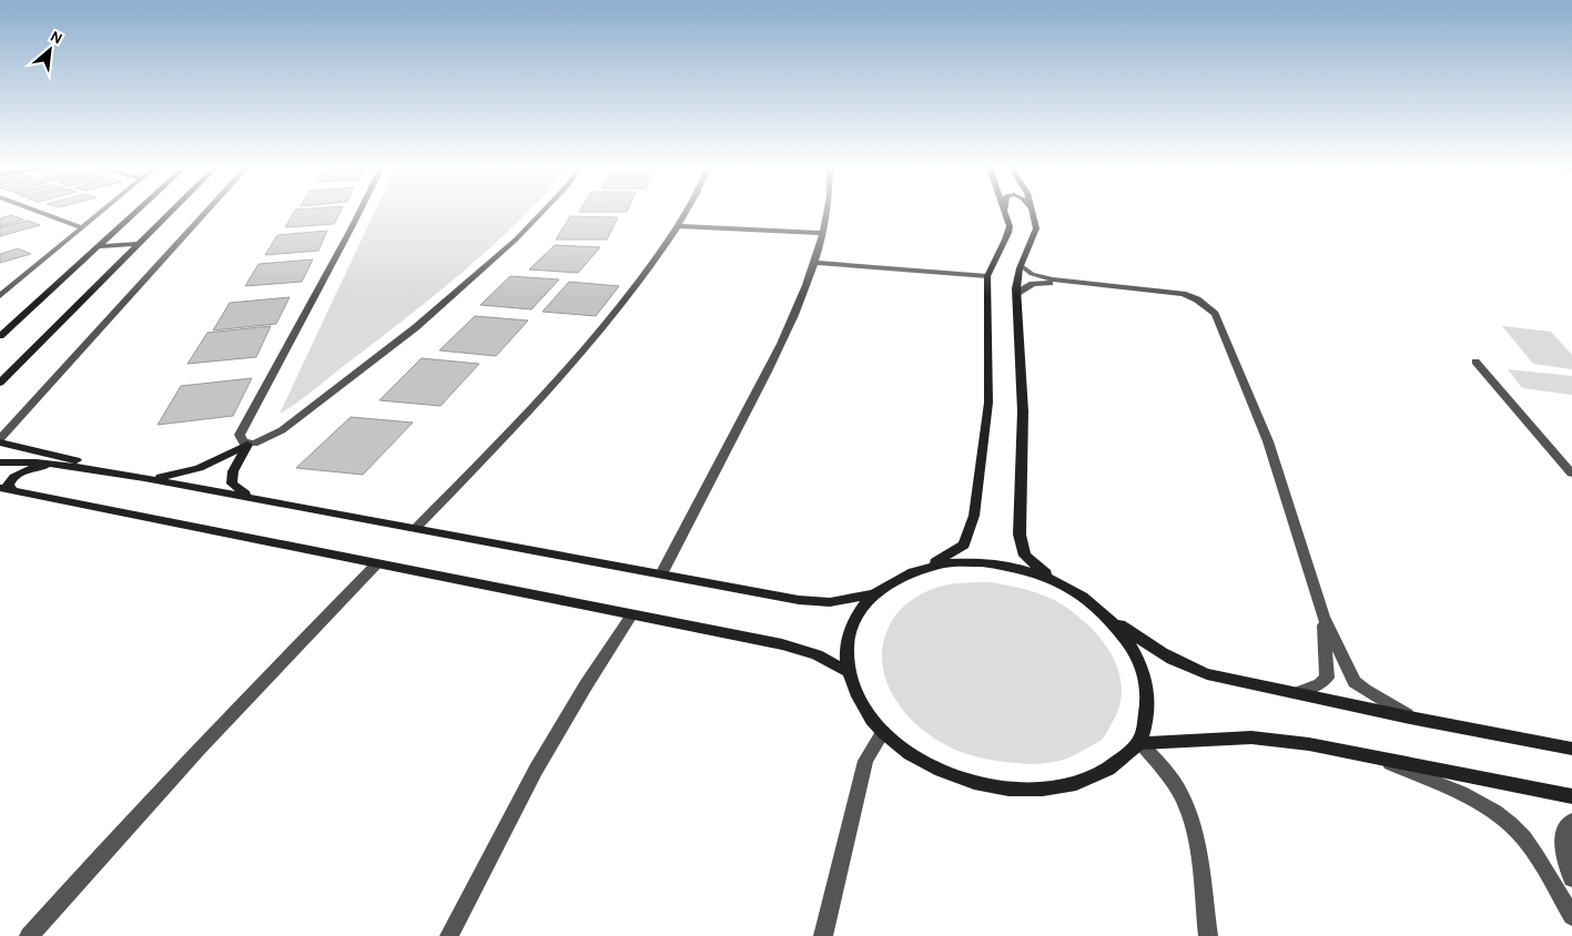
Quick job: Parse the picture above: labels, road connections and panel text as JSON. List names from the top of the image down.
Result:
{
  "north": "top right"
}
